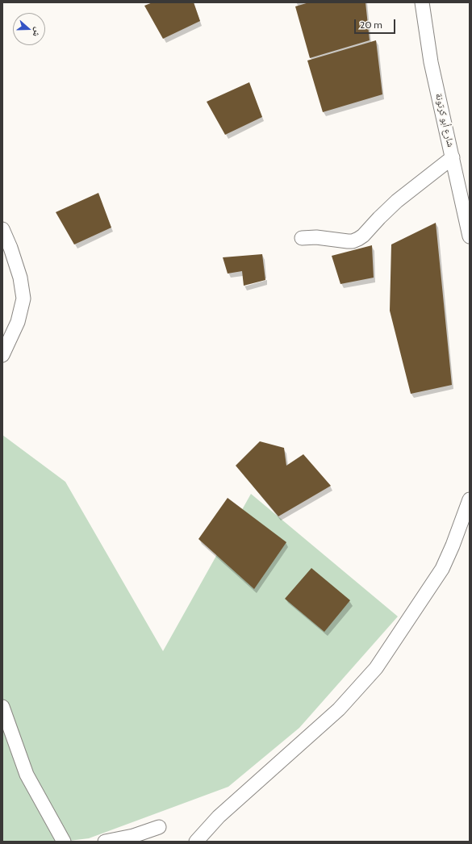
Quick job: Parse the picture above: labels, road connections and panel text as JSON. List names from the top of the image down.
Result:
{
  "streets": {
    "street": ["شارع أبو كرتونة"]
  },
  "scale_bar": "20 m",
  "north": "right"
}
